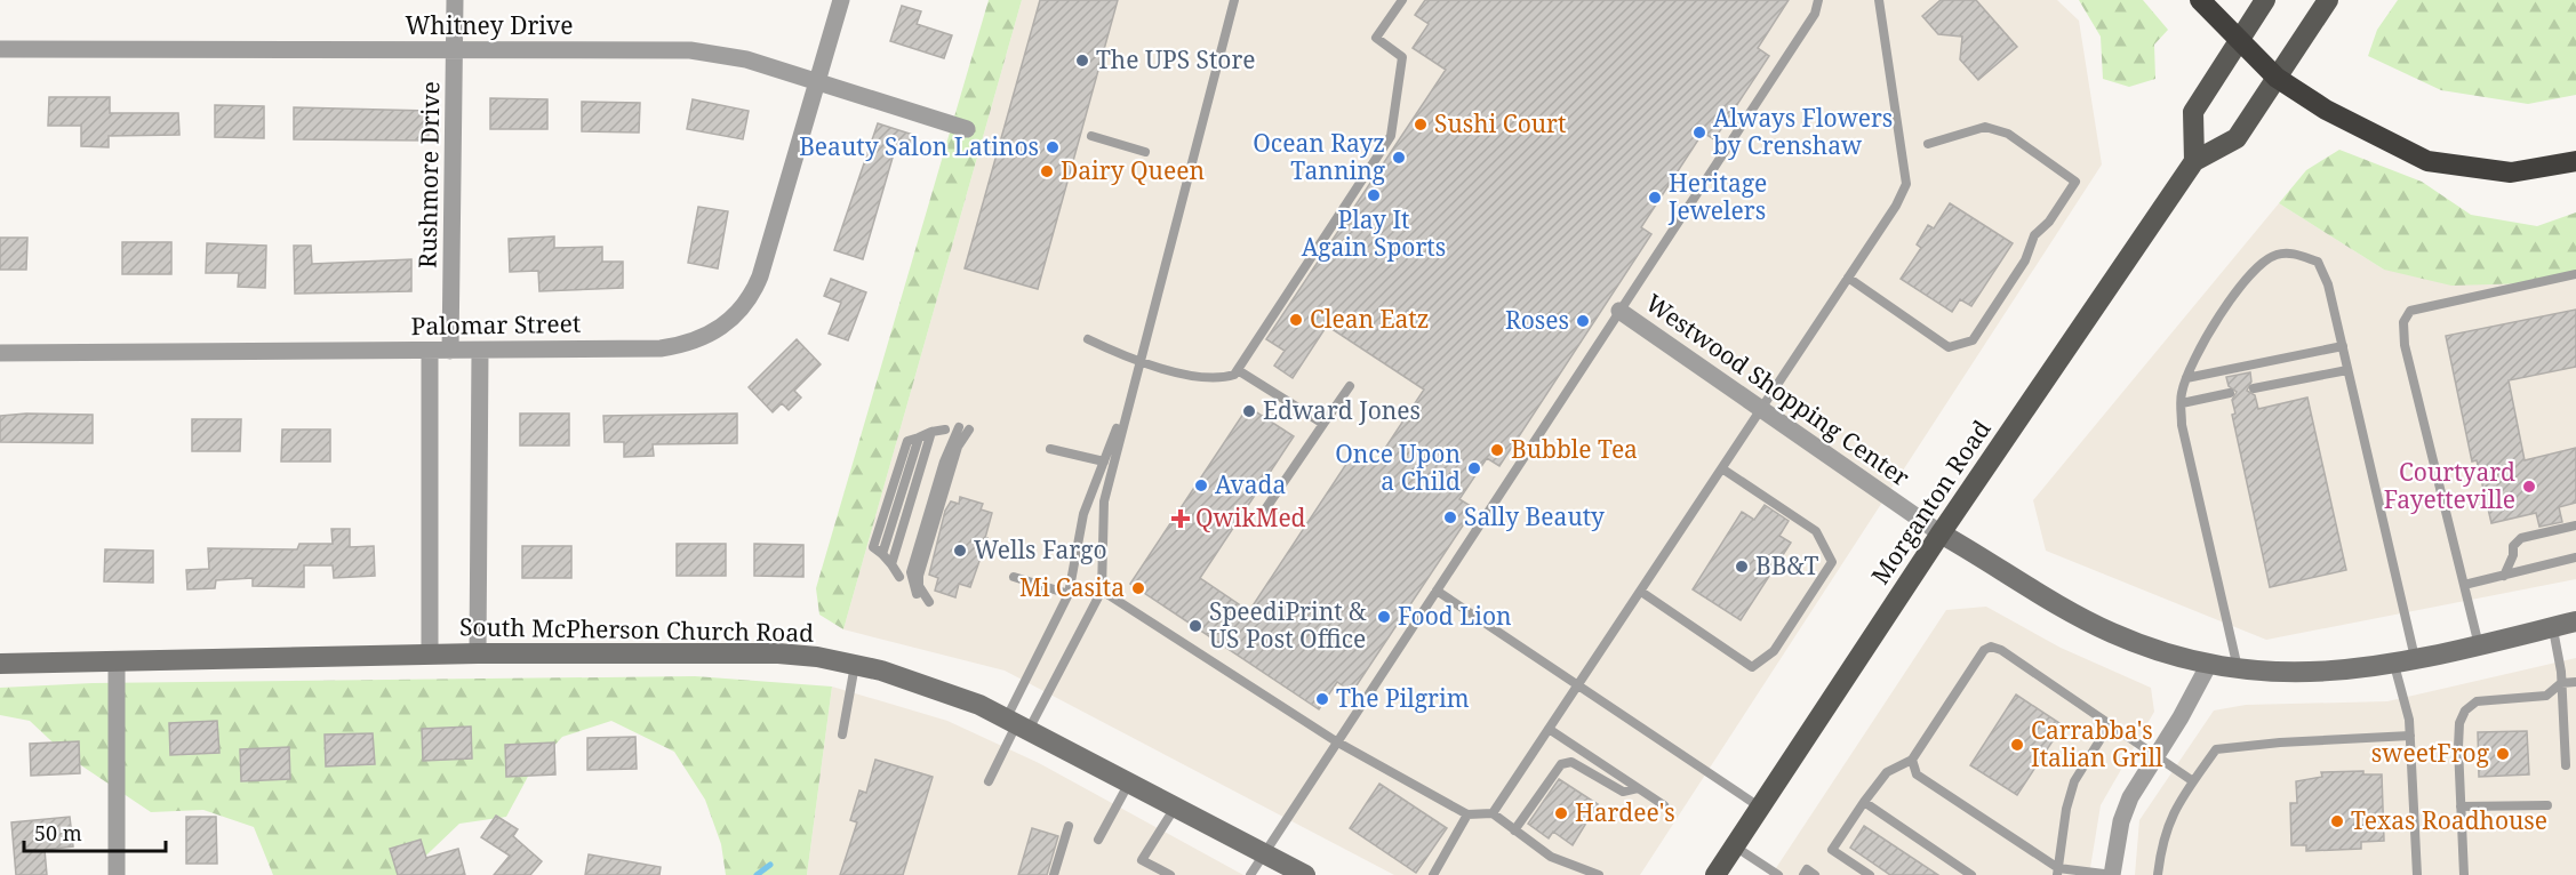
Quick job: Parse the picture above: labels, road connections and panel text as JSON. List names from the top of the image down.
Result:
{
  "streets": {
    "main road": ["Morganton Road", "South McPherson Church Road"],
    "street": [
      "Whitney Drive",
      "Rushmore Drive",
      "Palomar Street",
      "Westwood Shopping Center"
    ]
  },
  "crossings": [
    ["Whitney Drive", "Rushmore Drive"],
    ["Whitney Drive", "Palomar Street"],
    ["Rushmore Drive", "Palomar Street"],
    ["Westwood Shopping Center", "Morganton Road"]
  ],
  "places": {
    "other": [
      "The UPS Store",
      "Sushi Court",
      "Always Flowers by Crenshaw",
      "Beauty Salon Latinos",
      "Ocean Rayz Tanning",
      "Dairy Queen",
      "Play It Again Sports",
      "Heritage Jewelers",
      "Clean Eatz",
      "Roses",
      "Edward Jones",
      "Bubble Tea",
      "Once Upon a Child",
      "Avada",
      "Courtyard Fayetteville",
      "Sally Beauty",
      "Wells Fargo",
      "BB&T",
      "Mi Casita",
      "Food Lion",
      "SpeediPrint & US Post Office",
      "The Pilgrim",
      "Carrabba's Italian Grill",
      "sweetFrog",
      "Hardee's",
      "Texas Roadhouse"
    ],
    "health": ["QwikMed"]
  },
  "scale_bar": "50 m"
}
